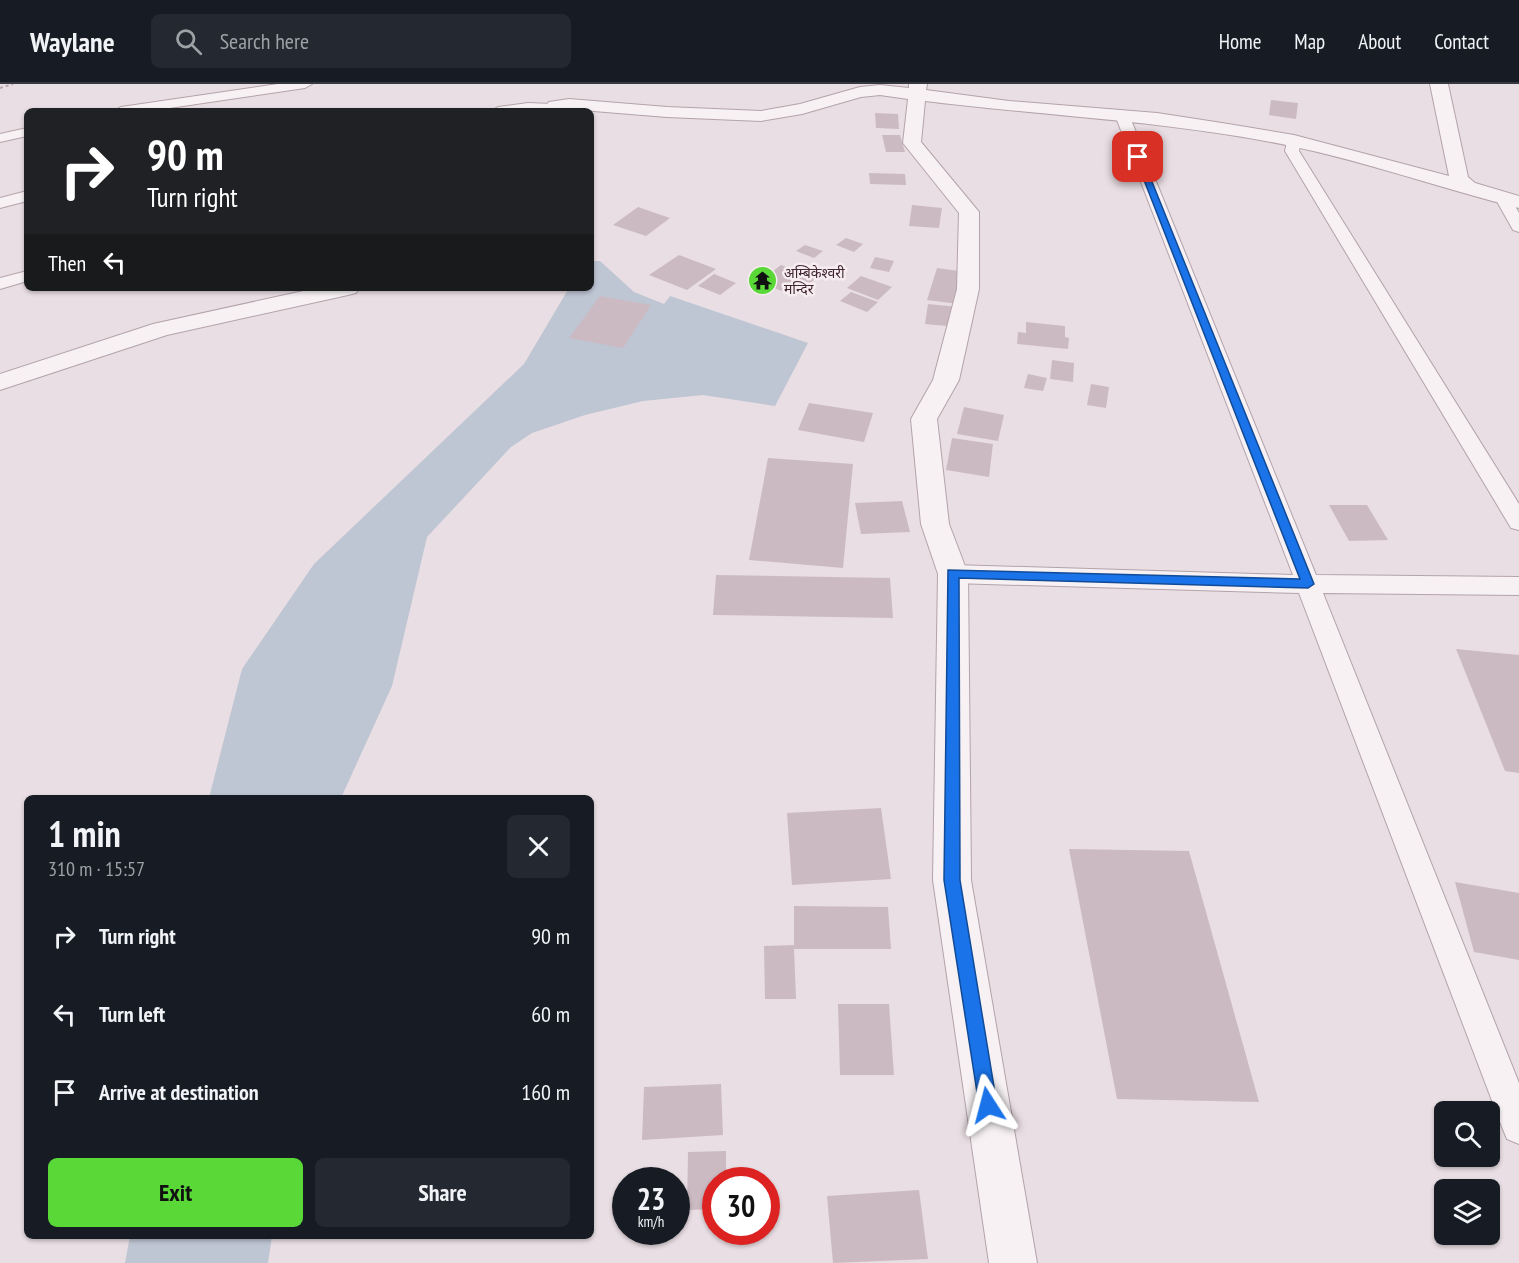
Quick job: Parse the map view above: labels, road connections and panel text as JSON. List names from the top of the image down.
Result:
{
  "places": {
    "temple": ["अम्बिकेश्‍वरी मन्दिर"]
  },
  "page": {
    "header": "Waylane",
    "search": "Search here",
    "nav": [
      "Home",
      "Map",
      "About",
      "Contact"
    ],
    "turn": ["90 m", "Turn right"],
    "then": "Then",
    "heading": ["1 min", "310 m · 15:57"],
    "list": [
      {
        "name": "Turn right",
        "value": "90 m"
      },
      {
        "name": "Turn left",
        "value": "60 m"
      },
      {
        "name": "Arrive at destination",
        "value": "160 m"
      }
    ],
    "buttons": ["Exit", "Share"],
    "speed": "23 km/h",
    "limit": "30"
  }
}
